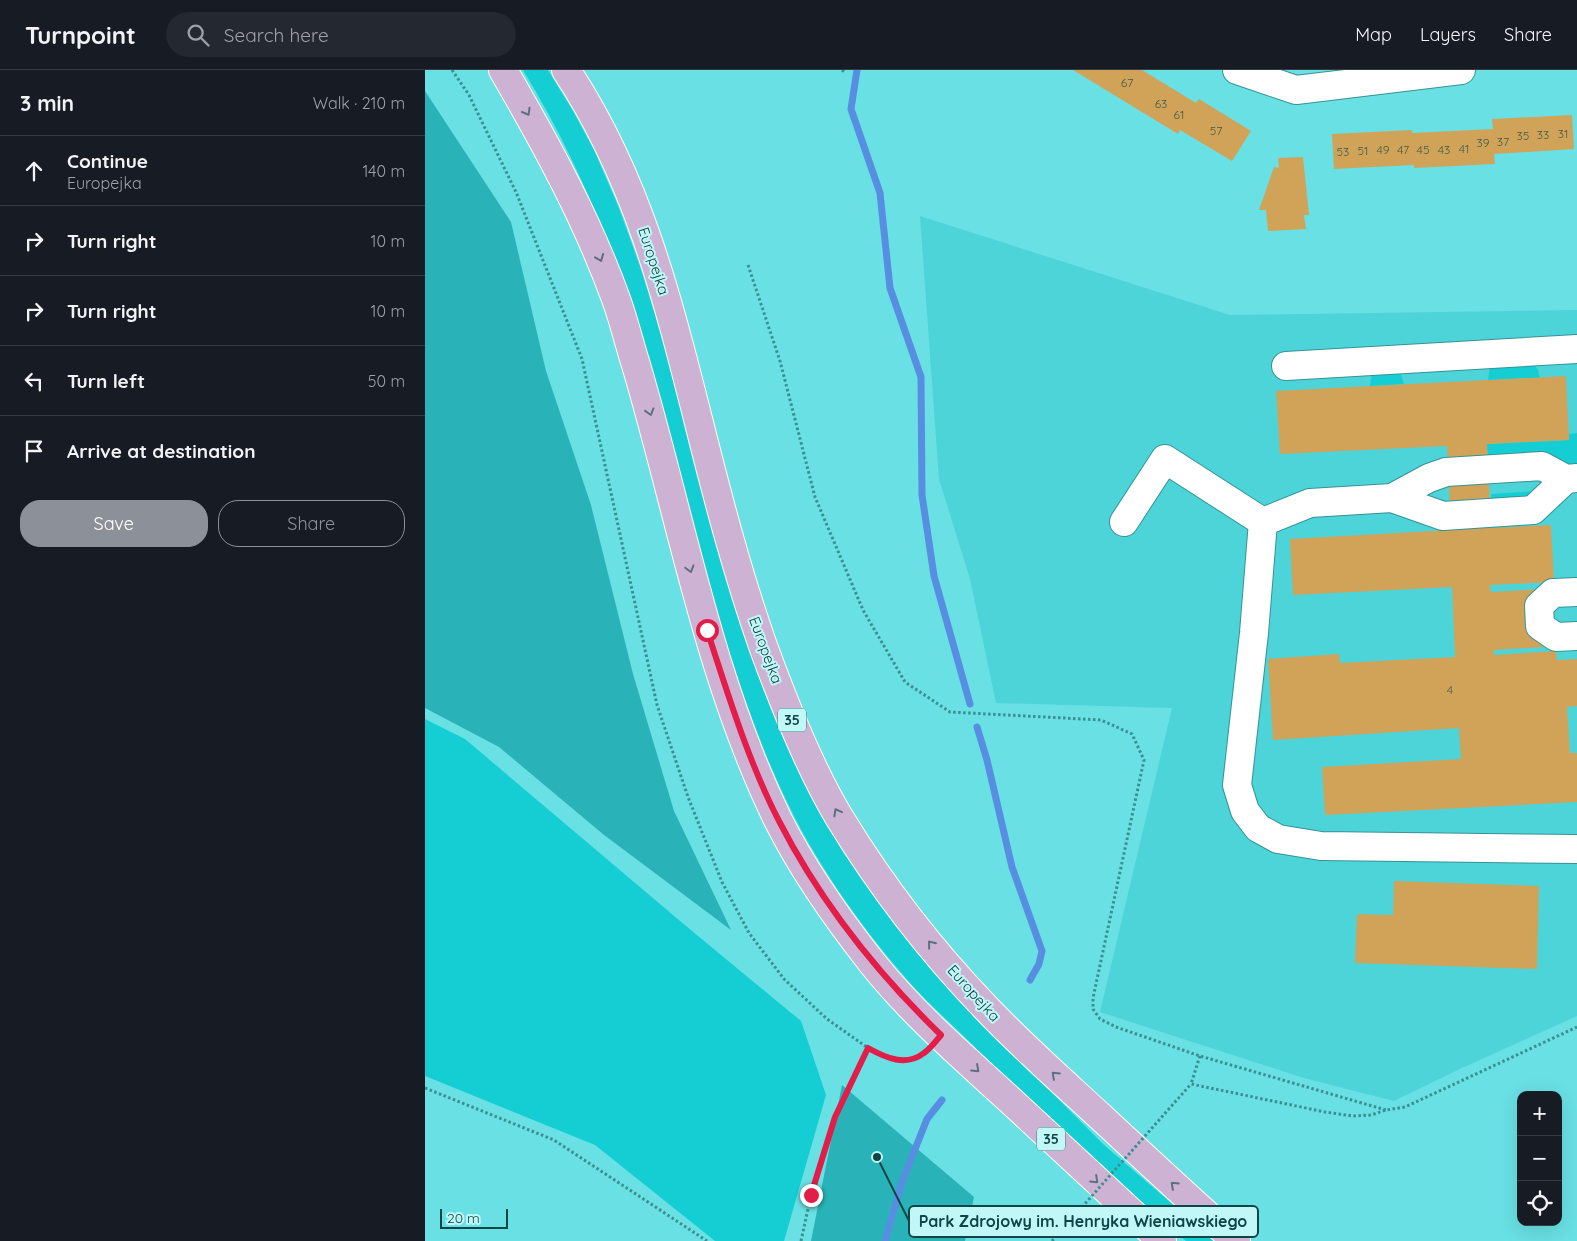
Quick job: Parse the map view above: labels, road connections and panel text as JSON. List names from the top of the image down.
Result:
{
  "streets": {
    "main road": ["Europejka", "35"]
  },
  "places": ["Park Zdrojowy im. Henryka Wieniawskiego"],
  "house_numbers": [
    "67",
    "63",
    "61",
    "57",
    "31",
    "33",
    "35",
    "37",
    "39",
    "41",
    "49",
    "47",
    "45",
    "43",
    "51",
    "53",
    "4"
  ],
  "scale_bar": "20 m",
  "page": {
    "header": "Turnpoint",
    "search": "Search here",
    "nav": ["Map", "Layers", "Share"],
    "heading": ["3 min", "Walk · 210 m"],
    "list": [
      ["Continue", "Europejka", "140 m"],
      ["Turn right", "10 m"],
      ["Turn right", "10 m"],
      ["Turn left", "50 m"],
      "Arrive at destination"
    ],
    "buttons": ["Save", "Share"],
    "map_buttons": ["+", "−"],
    "scale": "20 m"
  }
}
